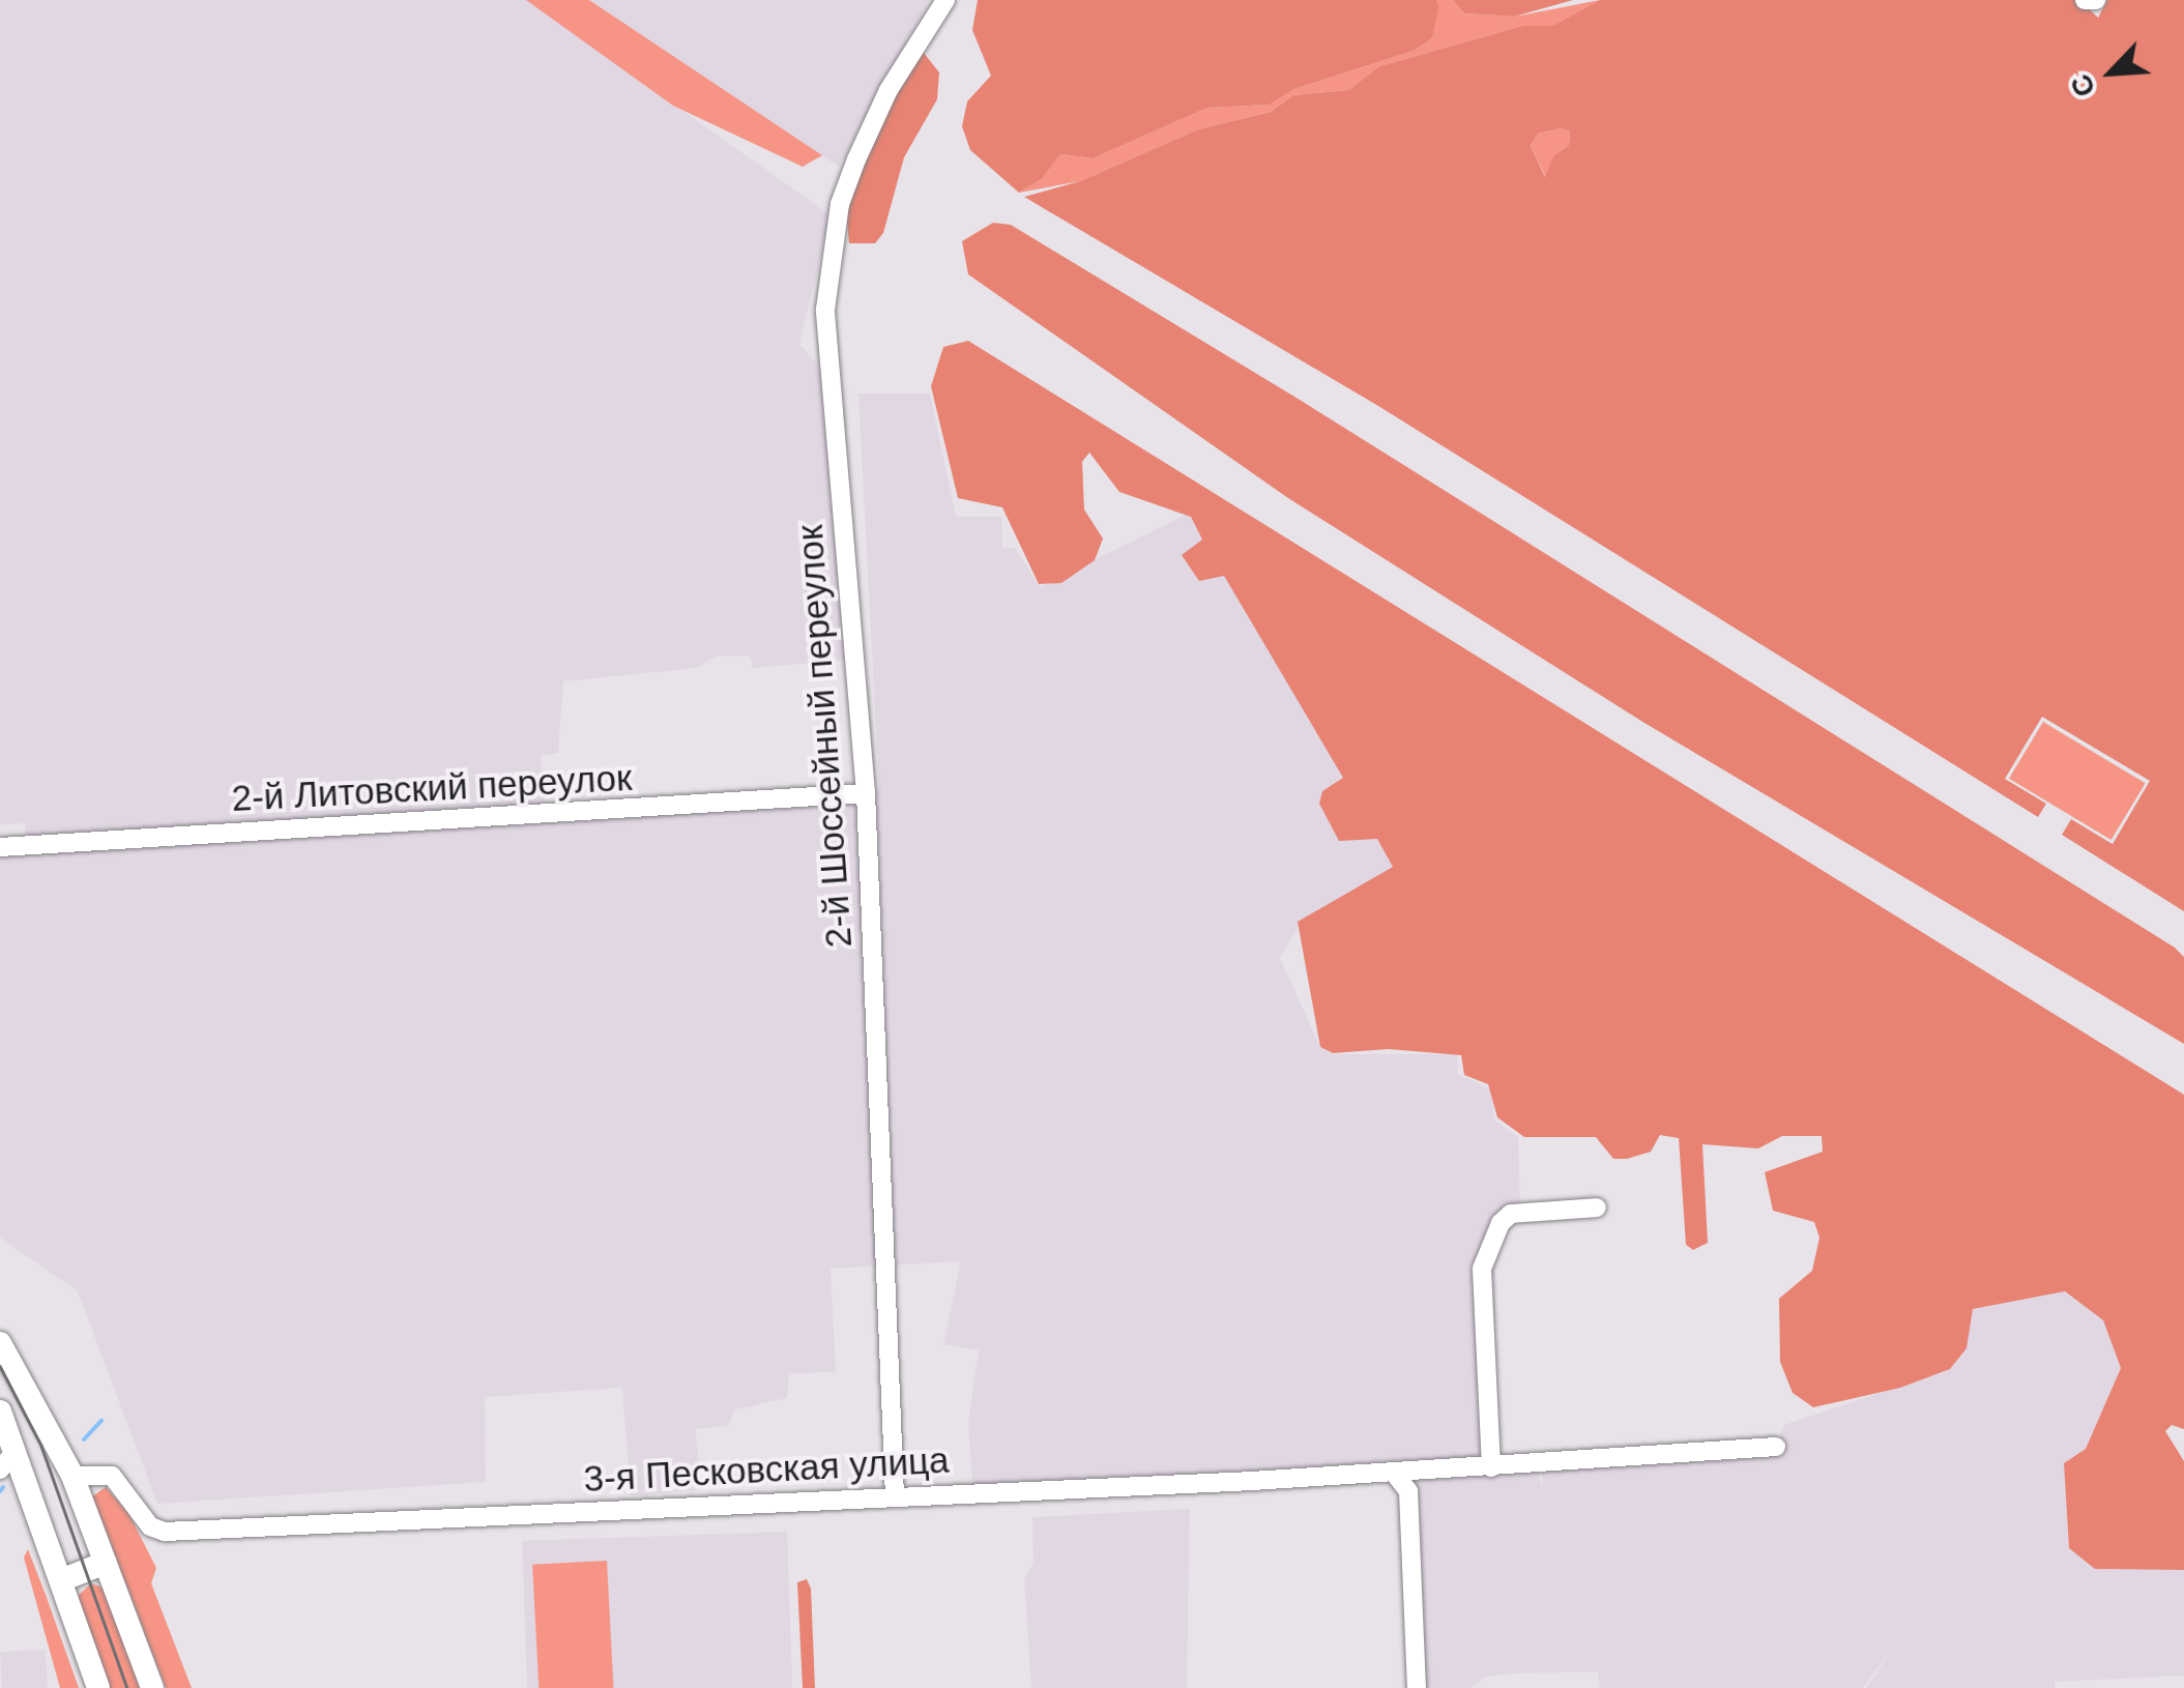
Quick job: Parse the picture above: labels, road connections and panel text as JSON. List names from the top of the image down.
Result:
{
  "streets": {
    "street": ["2-й Шоссейный переулок", "2-й Литовский переулок", "3-я Песковская улица"]
  },
  "crossings": [
    ["2-й Шоссейный переулок", "2-й Литовский переулок"],
    ["2-й Шоссейный переулок", "3-я Песковская улица"]
  ],
  "north": "bottom left"
}
